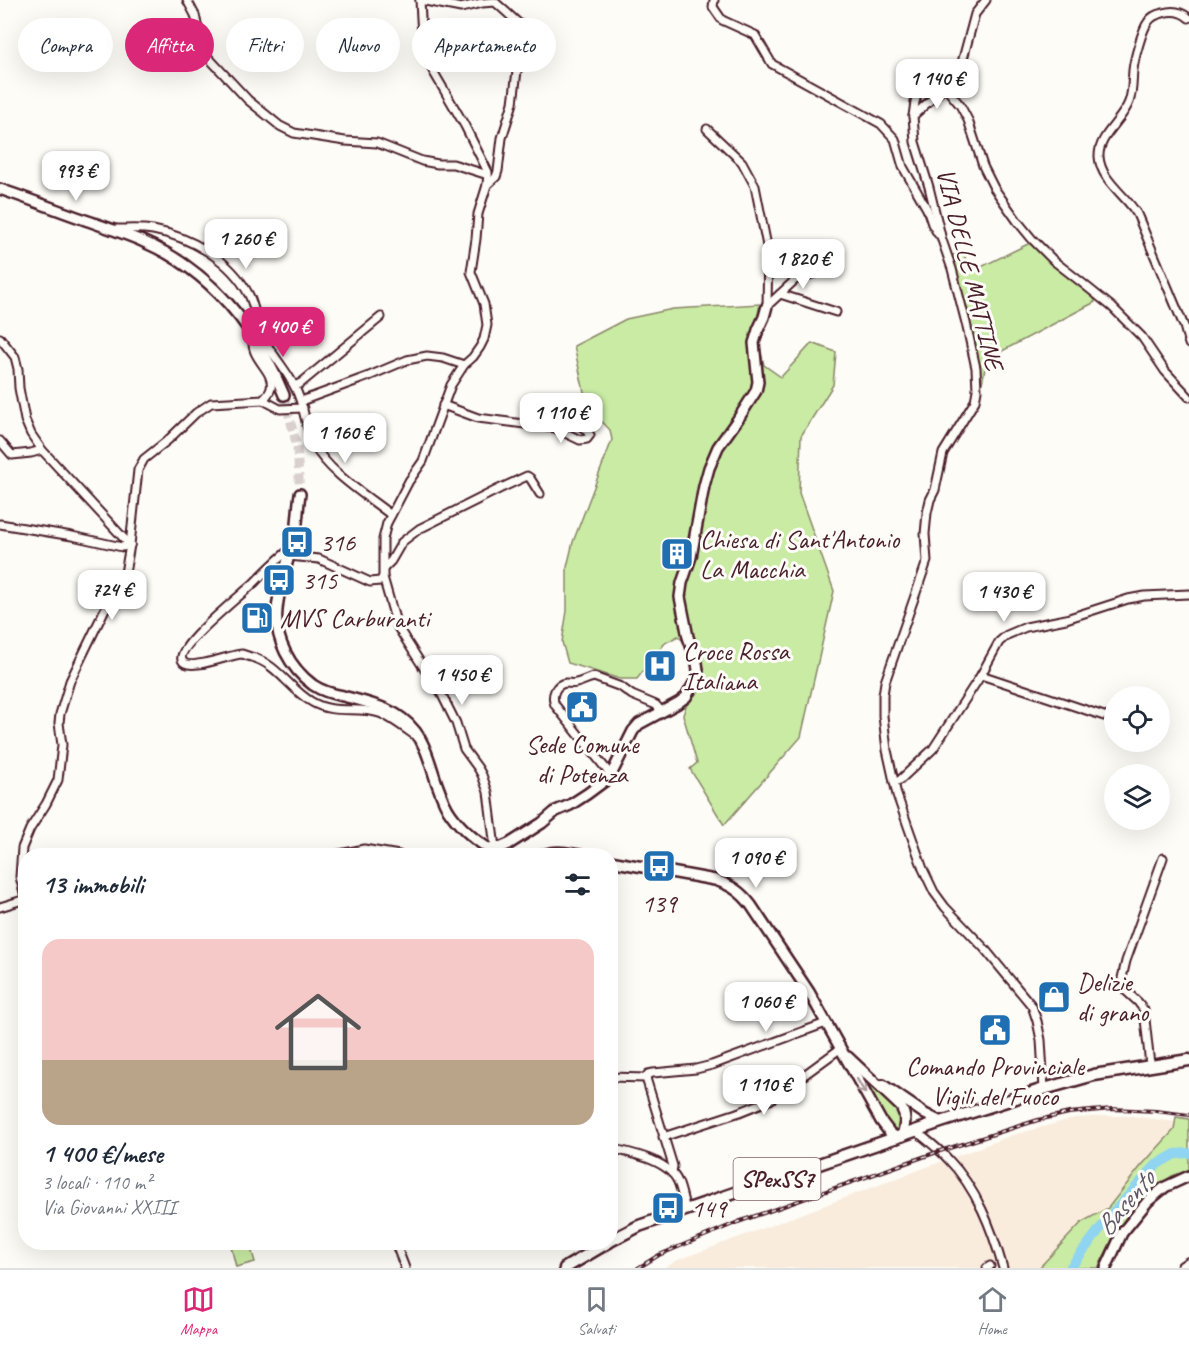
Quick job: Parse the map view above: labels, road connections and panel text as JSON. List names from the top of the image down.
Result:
{
  "streets": {
    "main road": ["SPexSS7"],
    "street": ["VIA DELLE MATTINE"]
  },
  "crossings": [
    ["VIA DELLE MATTINE", "SPexSS7"]
  ],
  "water": ["Basento"],
  "places": {
    "bus stop": [
      "316",
      "315",
      "139",
      "149"
    ],
    "building": ["Chiesa di Sant'Antonio La Macchia"],
    "fuel station": ["MVS Carburanti"],
    "hospital": ["Croce Rossa Italiana"],
    "public building": ["Sede Comune di Potenza", "Comando Provinciale Vigili del Fuoco"],
    "shop": ["Delizie di grano"]
  },
  "page": {
    "chip": [
      "Compra",
      "Affitta",
      "Filtri",
      "Nuovo",
      "Appartamento"
    ],
    "price": [
      "1 140 €",
      "993 €",
      "1 260 €",
      "1 820 €",
      "1 400 €",
      "1 110 €",
      "1 160 €",
      "724 €",
      "1 430 €",
      "1 450 €",
      "1 090 €",
      "1 060 €",
      "1 110 €"
    ],
    "heading": "13 immobili",
    "list": [
      {
        "name": "1 400 €/mese",
        "note": "3 locali · 110 m² · Via Giovanni XXIII"
      }
    ],
    "tabs": ["Mappa", "Salvati", "Home"]
  }
}
